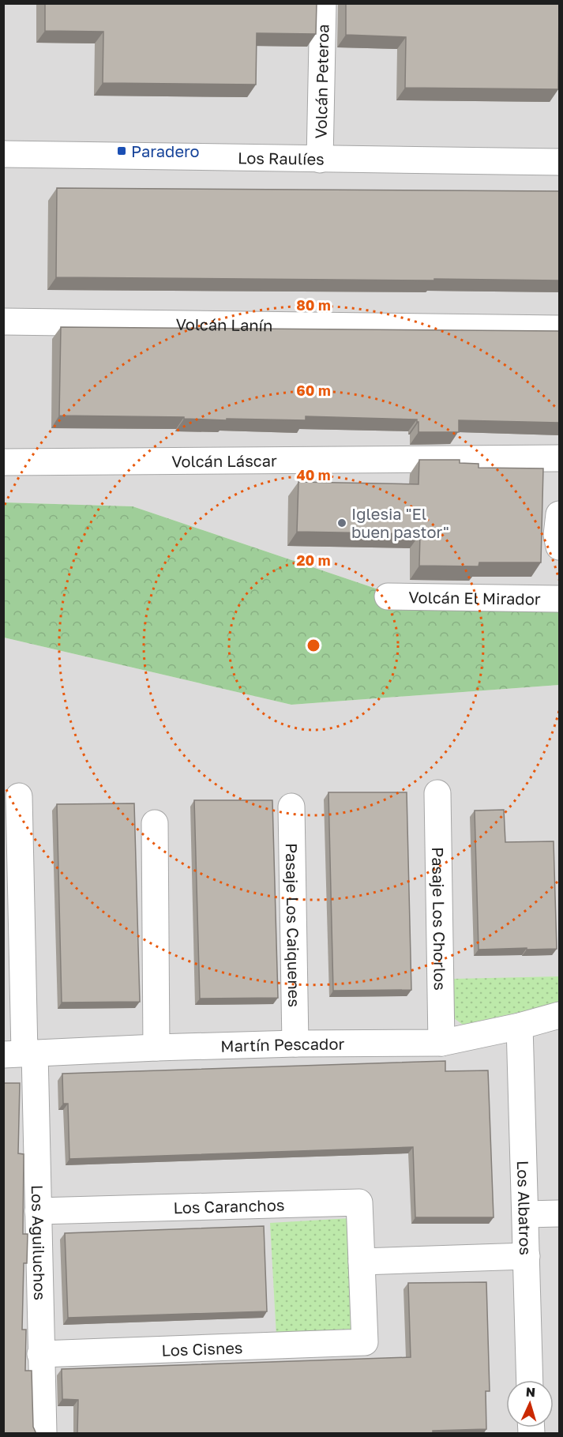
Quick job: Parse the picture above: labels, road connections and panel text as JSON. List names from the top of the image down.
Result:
{
  "streets": {
    "street": [
      "Volcán Peteroa",
      "Los Raulíes",
      "Volcán Lanín",
      "Volcán Láscar",
      "Volcán El Mirador",
      "Pasaje Los Chorlos",
      "Pasaje Los Caiquenes",
      "Martín Pescador",
      "Los Caranchos",
      "Los Albatros",
      "Los Aguiluchos",
      "Los Cisnes"
    ]
  },
  "crossings": [
    ["Volcán Peteroa", "Los Raulíes"],
    ["Pasaje Los Chorlos", "Martín Pescador"],
    ["Pasaje Los Caiquenes", "Martín Pescador"],
    ["Martín Pescador", "Los Albatros"],
    ["Martín Pescador", "Los Aguiluchos"],
    ["Los Caranchos", "Los Aguiluchos"],
    ["Los Caranchos", "Los Cisnes"],
    ["Los Aguiluchos", "Los Cisnes"]
  ],
  "places": {
    "transit": ["Paradero"],
    "other": ["Iglesia \"El buen pastor\""]
  },
  "north": "top",
  "rings": [
    "80 m",
    "60 m",
    "40 m",
    "20 m"
  ]
}
